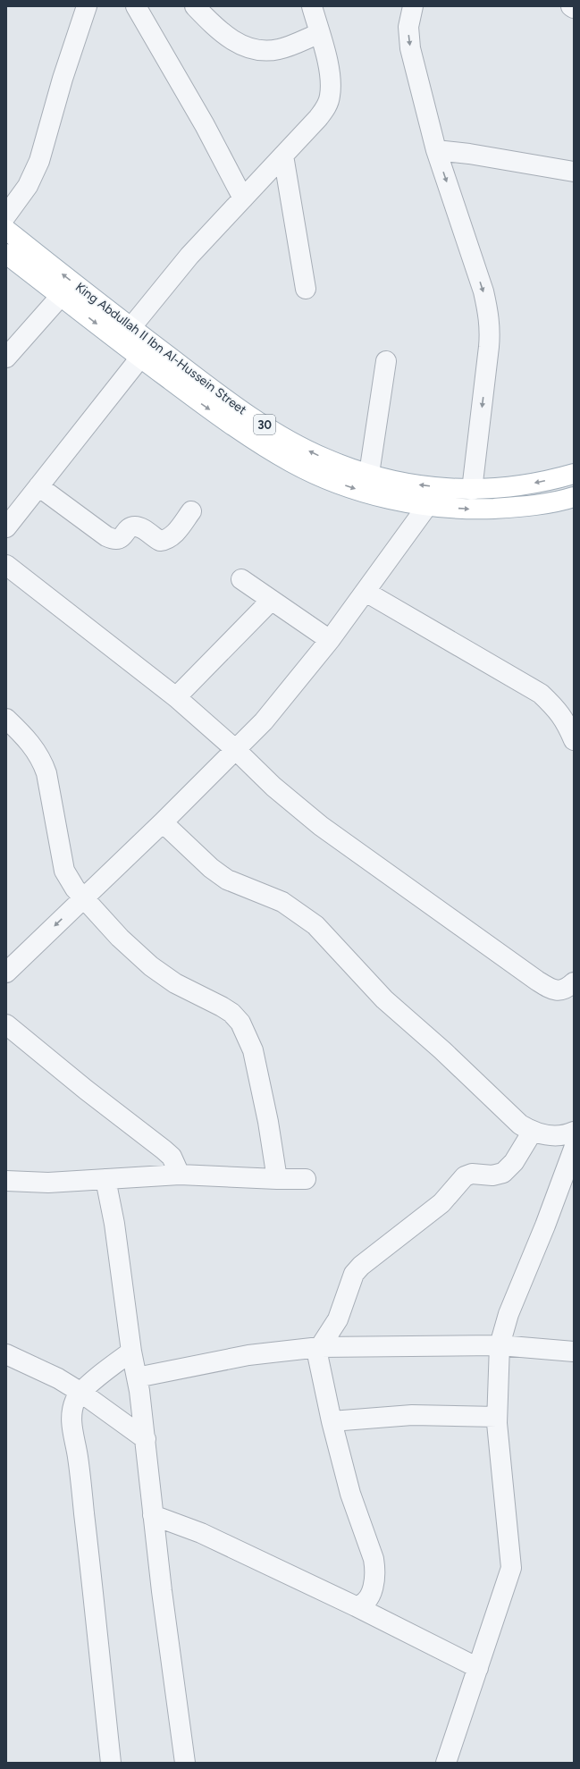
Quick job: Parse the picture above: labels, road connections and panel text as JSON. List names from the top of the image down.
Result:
{
  "streets": {
    "main road": ["King Abdullah II Ibn Al-Hussein Street", "30"]
  }
}
